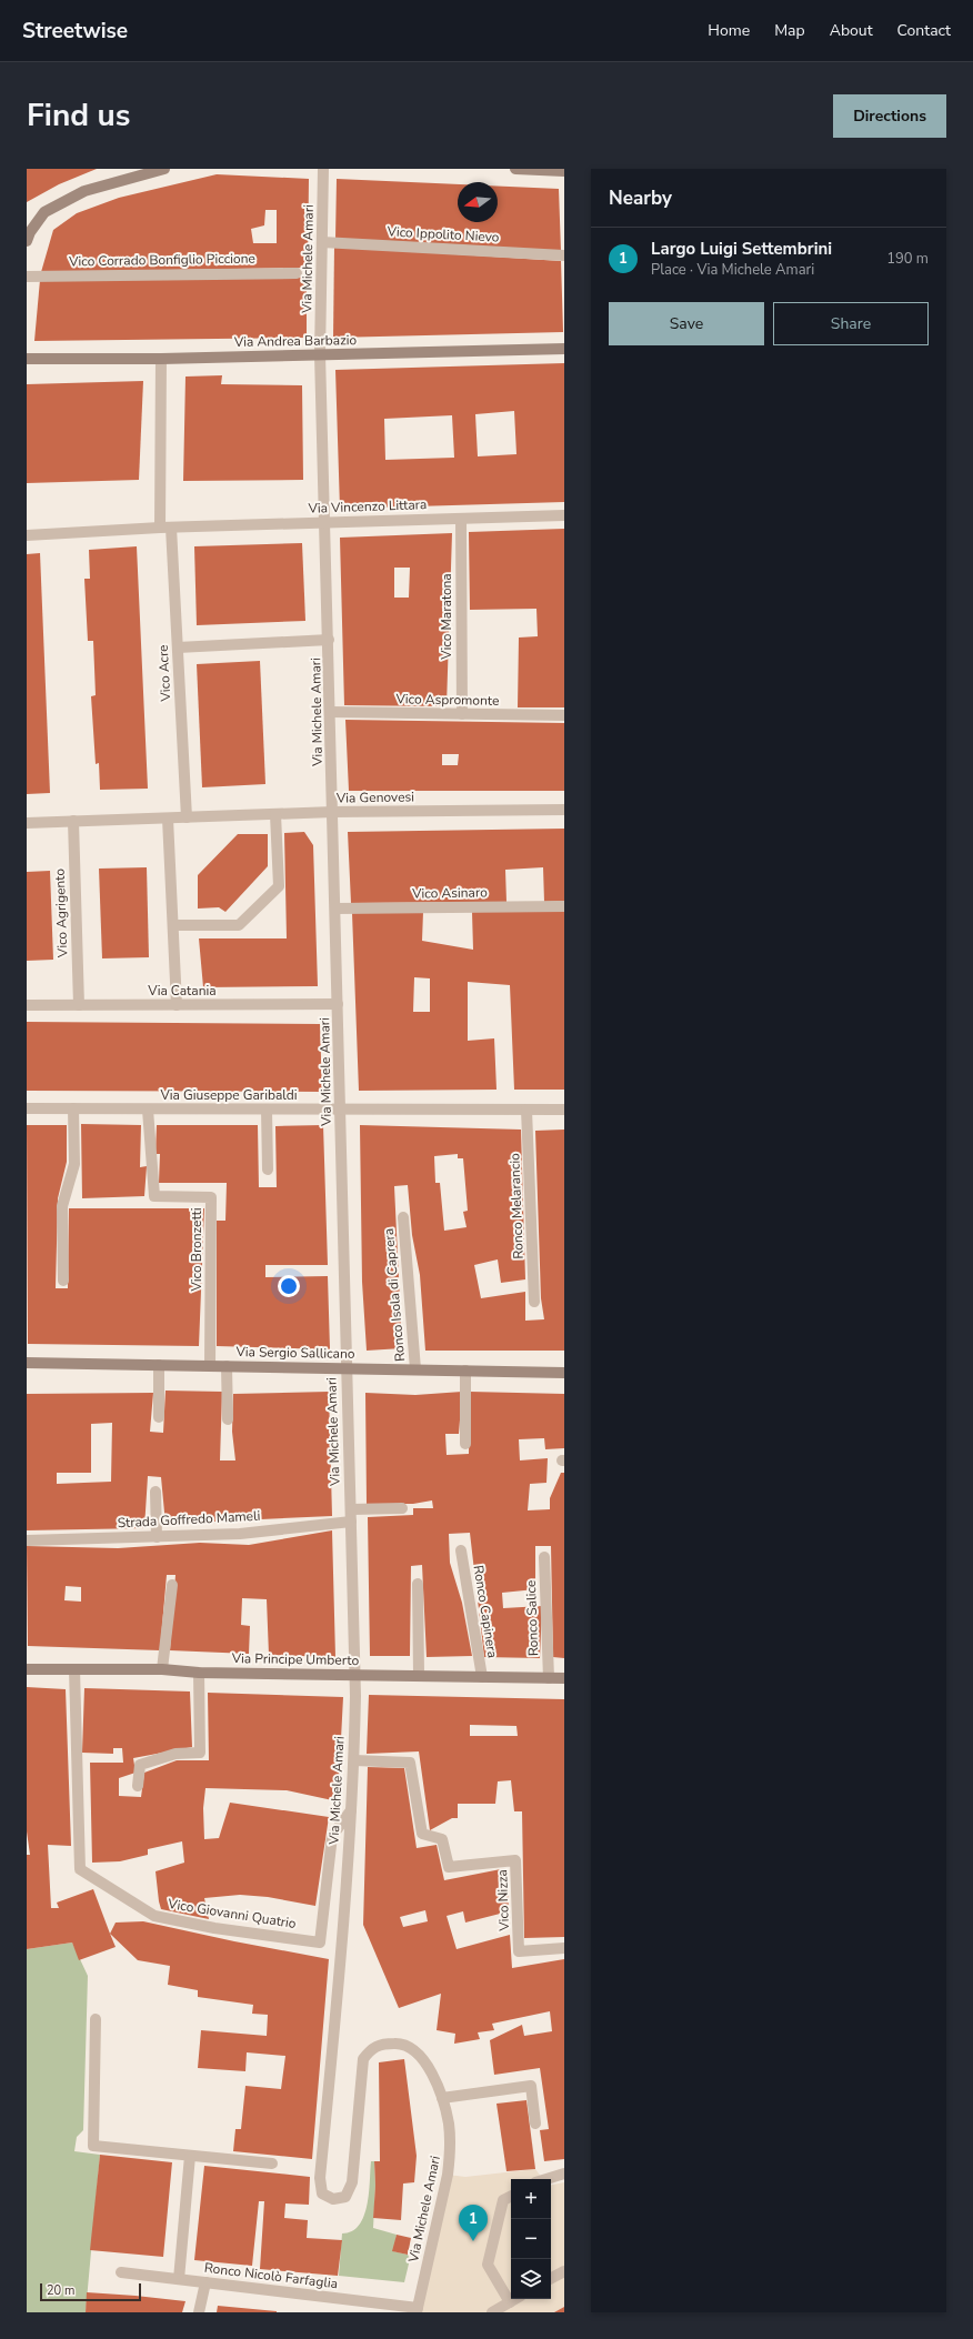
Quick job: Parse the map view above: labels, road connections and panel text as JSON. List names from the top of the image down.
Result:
{
  "streets": {
    "street": [
      "Vico Ippolito Nievo",
      "Via Michele Amari",
      "Vico Corrado Bonfiglio Piccione",
      "Via Andrea Barbazio",
      "Via Vincenzo Littara",
      "Vico Maratona",
      "Vico Acre",
      "Vico Aspromonte",
      "Via Genovesi",
      "Vico Asinaro",
      "Vico Agrigento",
      "Via Catania",
      "Via Giuseppe Garibaldi",
      "Ronco Melarancio",
      "Vico Bronzetti",
      "Ronco Isola di Caprera",
      "Via Sergio Sallicano",
      "Strada Goffredo Mameli",
      "Ronco Capinera",
      "Ronco Salice",
      "Via Principe Umberto",
      "Vico Nizza",
      "Vico Giovanni Quatrio",
      "Ronco Nicolò Farfaglia"
    ]
  },
  "crossings": [
    ["Vico Ippolito Nievo", "Via Michele Amari"],
    ["Via Michele Amari", "Via Andrea Barbazio"],
    ["Via Michele Amari", "Via Vincenzo Littara"],
    ["Via Michele Amari", "Vico Aspromonte"],
    ["Via Michele Amari", "Via Genovesi"],
    ["Via Michele Amari", "Vico Asinaro"],
    ["Via Michele Amari", "Via Catania"],
    ["Via Michele Amari", "Via Giuseppe Garibaldi"],
    ["Via Michele Amari", "Via Sergio Sallicano"],
    ["Via Michele Amari", "Strada Goffredo Mameli"],
    ["Via Michele Amari", "Via Principe Umberto"],
    ["Via Michele Amari", "Vico Nizza"],
    ["Via Michele Amari", "Vico Giovanni Quatrio"],
    ["Via Michele Amari", "Ronco Nicolò Farfaglia"],
    ["Via Vincenzo Littara", "Vico Maratona"],
    ["Via Vincenzo Littara", "Vico Acre"],
    ["Vico Maratona", "Vico Aspromonte"],
    ["Vico Acre", "Via Genovesi"],
    ["Vico Agrigento", "Via Catania"],
    ["Via Giuseppe Garibaldi", "Ronco Melarancio"],
    ["Via Giuseppe Garibaldi", "Vico Bronzetti"],
    ["Vico Bronzetti", "Via Sergio Sallicano"],
    ["Ronco Isola di Caprera", "Via Sergio Sallicano"],
    ["Ronco Capinera", "Via Principe Umberto"],
    ["Ronco Salice", "Via Principe Umberto"],
    ["Via Principe Umberto", "Vico Giovanni Quatrio"]
  ],
  "scale_bar": "20 m",
  "north": "left",
  "page": {
    "header": "Streetwise",
    "nav": [
      "Home",
      "Map",
      "About",
      "Contact"
    ],
    "title": "Find us",
    "buttons": [
      "Directions",
      ["Save", "Share"]
    ],
    "heading": "Nearby",
    "list": [
      {
        "mark": "1",
        "name": "Largo Luigi Settembrini",
        "note": "Place · Via Michele Amari",
        "value": "190 m"
      }
    ],
    "map_buttons": ["+", "−"],
    "pins": "1",
    "scale": "20 m"
  }
}
